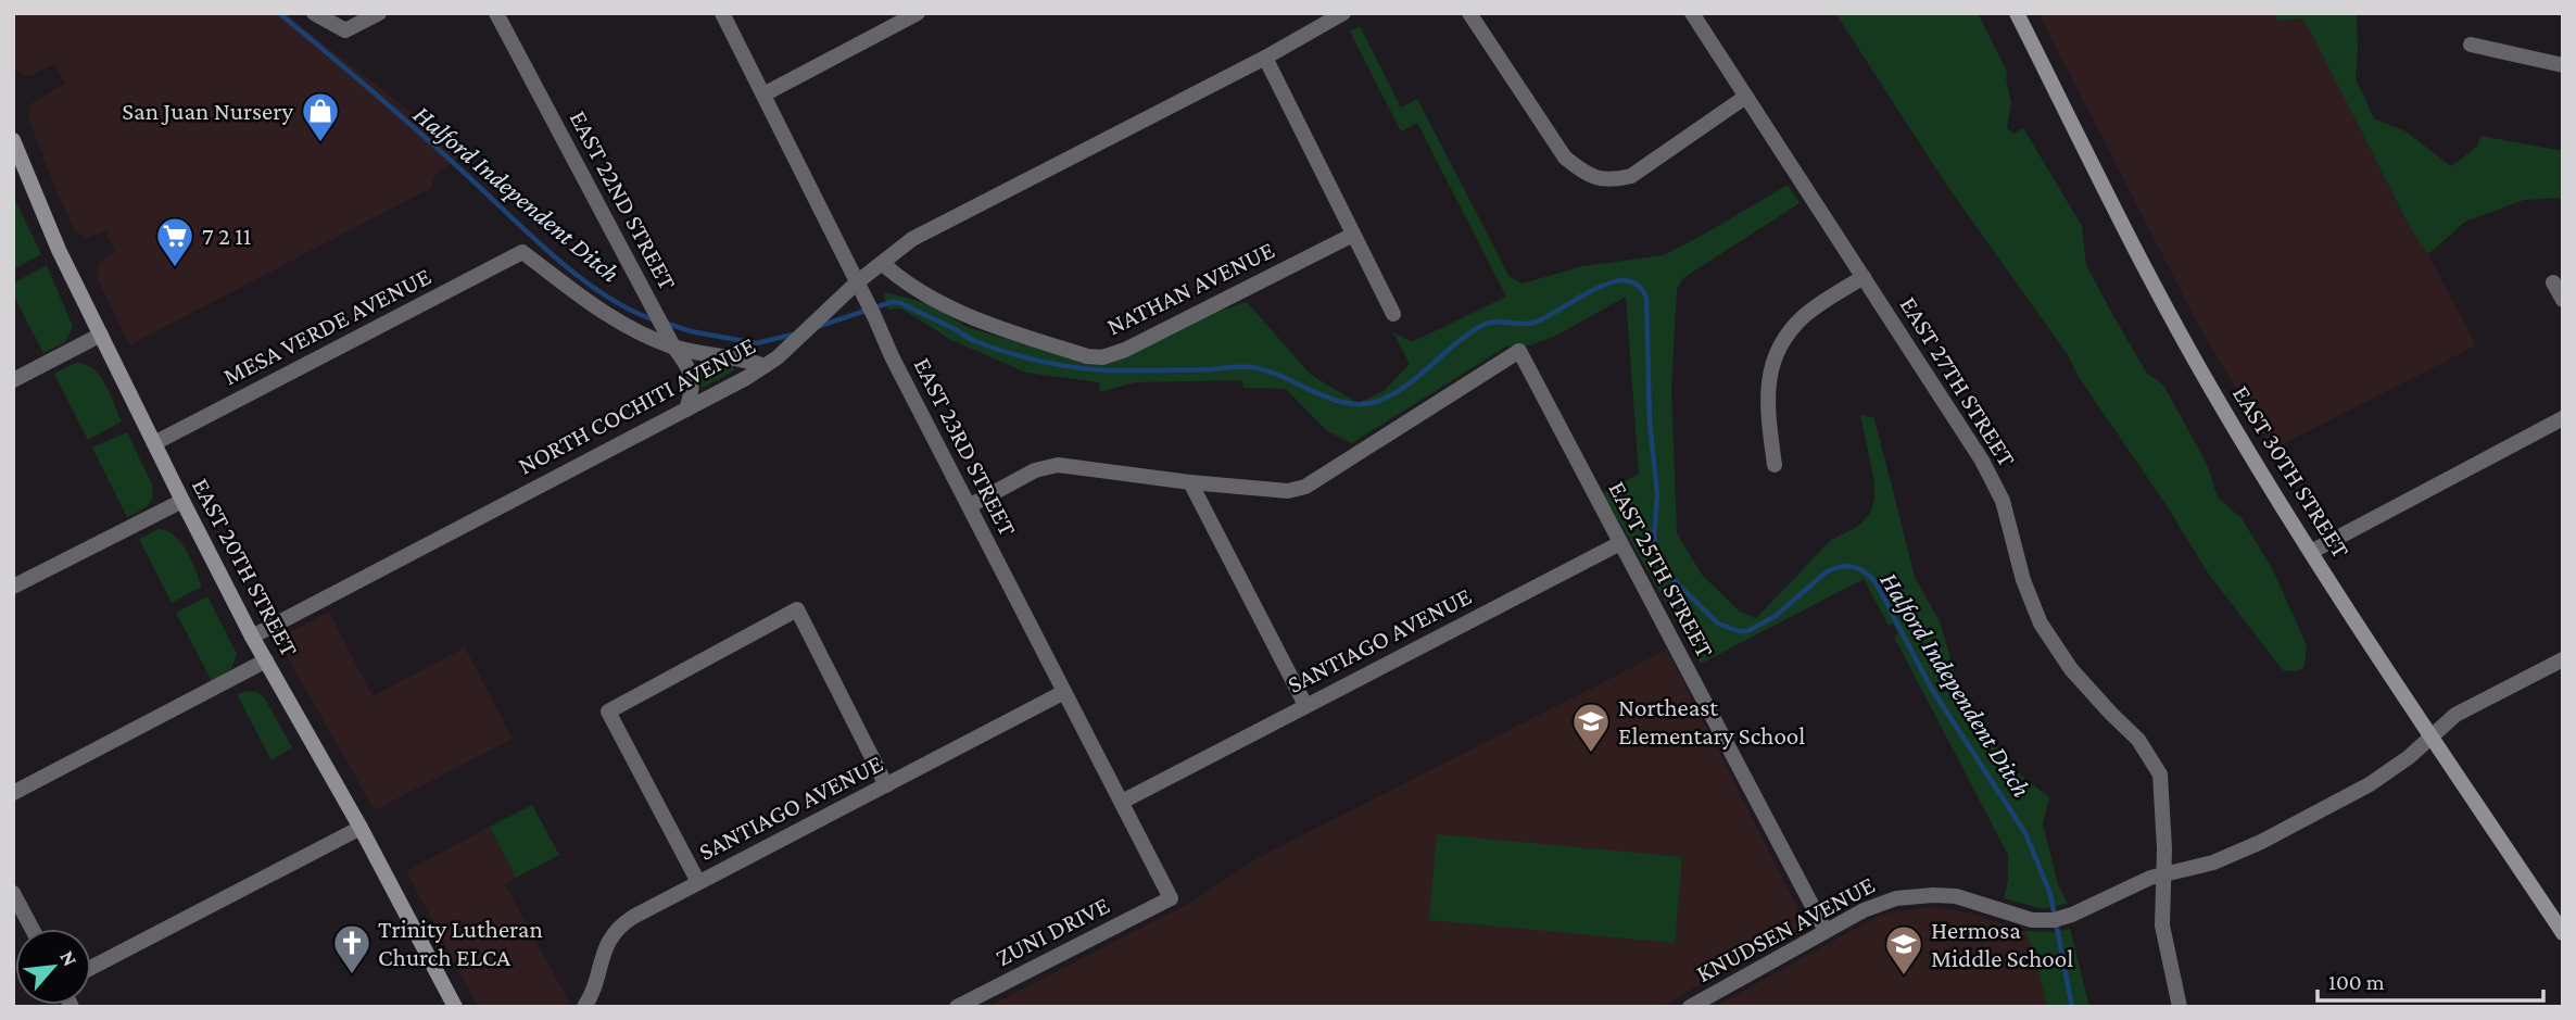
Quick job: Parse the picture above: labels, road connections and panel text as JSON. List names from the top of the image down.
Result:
{
  "streets": {
    "main road": ["EAST 30TH STREET", "EAST 20TH STREET"],
    "street": [
      "EAST 22ND STREET",
      "NATHAN AVENUE",
      "MESA VERDE AVENUE",
      "EAST 27TH STREET",
      "NORTH COCHITI AVENUE",
      "EAST 23RD STREET",
      "EAST 25TH STREET",
      "SANTIAGO AVENUE",
      "KNUDSEN AVENUE",
      "ZUNI DRIVE"
    ]
  },
  "crossings": [
    ["EAST 22ND STREET", "MESA VERDE AVENUE"],
    ["EAST 22ND STREET", "NORTH COCHITI AVENUE"],
    ["NATHAN AVENUE", "NORTH COCHITI AVENUE"],
    ["MESA VERDE AVENUE", "EAST 20TH STREET"],
    ["EAST 27TH STREET", "KNUDSEN AVENUE"],
    ["NORTH COCHITI AVENUE", "EAST 23RD STREET"],
    ["NORTH COCHITI AVENUE", "EAST 20TH STREET"],
    ["EAST 23RD STREET", "SANTIAGO AVENUE"],
    ["EAST 23RD STREET", "ZUNI DRIVE"],
    ["EAST 30TH STREET", "KNUDSEN AVENUE"],
    ["EAST 25TH STREET", "SANTIAGO AVENUE"],
    ["EAST 25TH STREET", "KNUDSEN AVENUE"]
  ],
  "water": ["Halford Independent Ditch"],
  "places": {
    "shop": ["San Juan Nursery"],
    "supermarket": ["7 2 11"],
    "school or university": ["Northeast Elementary School", "Hermosa Middle School"],
    "church": ["Trinity Lutheran Church ELCA"]
  },
  "scale_bar": "100 m",
  "north": "top right"
}
